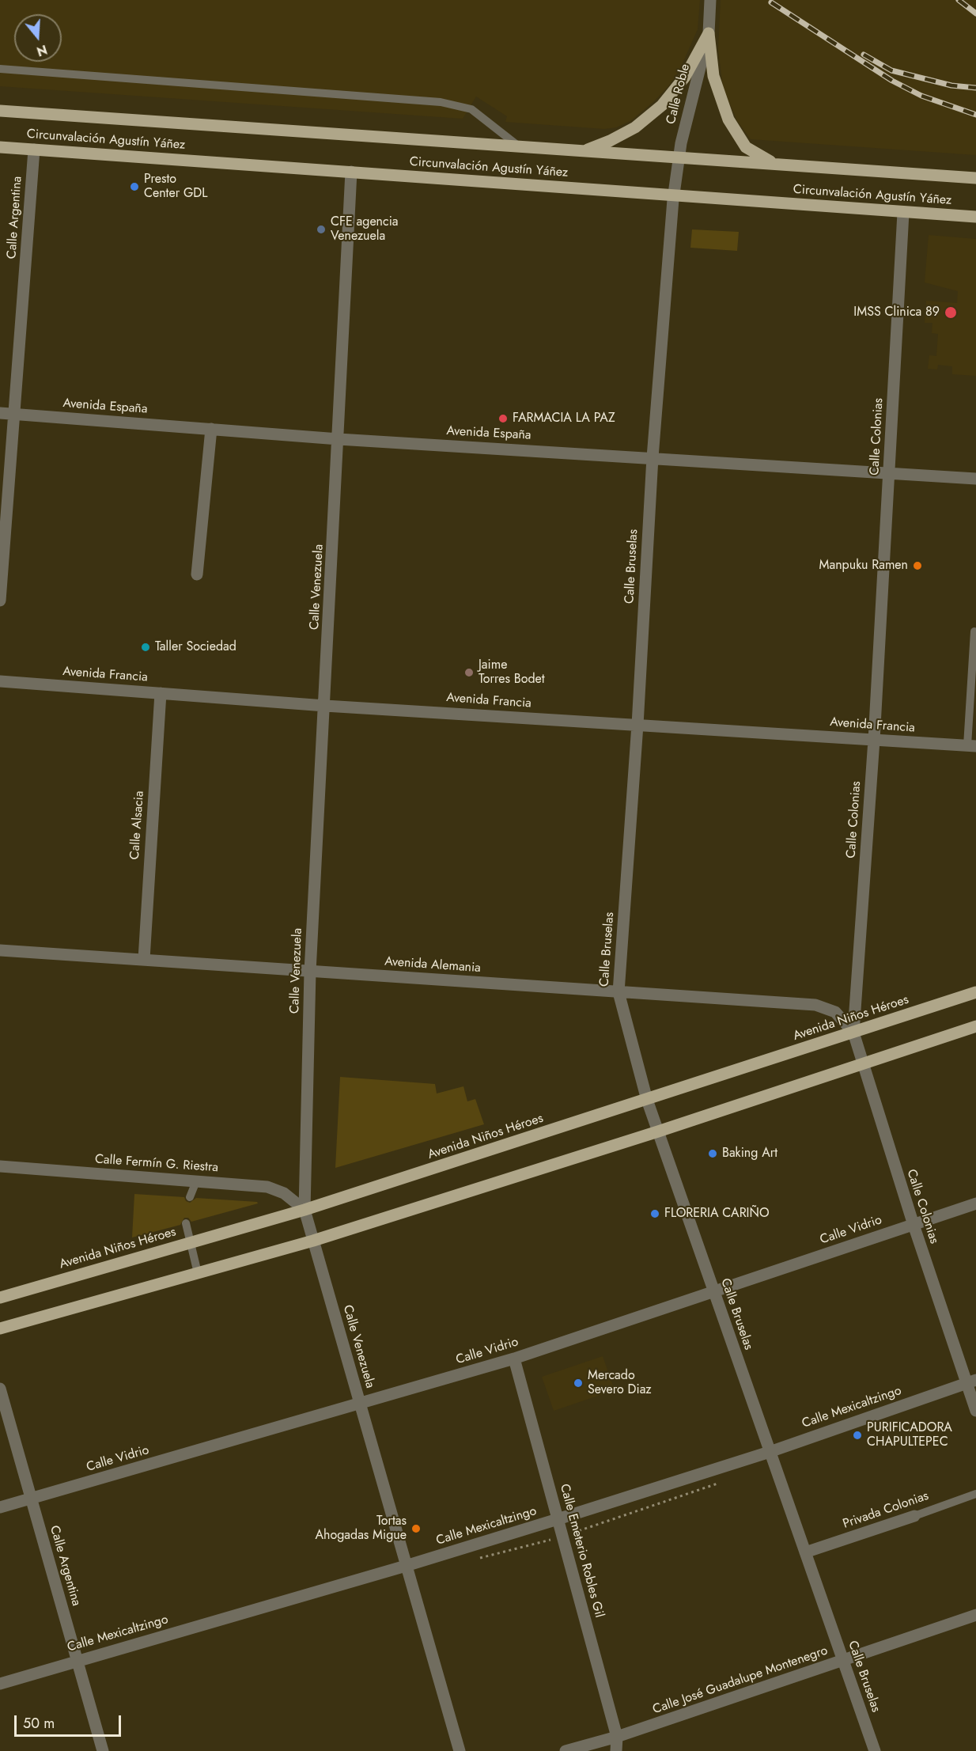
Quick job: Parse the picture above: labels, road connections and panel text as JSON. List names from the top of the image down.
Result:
{
  "streets": {
    "main road": ["Circunvalación Agustín Yáñez", "Avenida Niños Héroes"],
    "street": [
      "Calle Roble",
      "Calle Argentina",
      "Avenida España",
      "Calle Colonias",
      "Calle Bruselas",
      "Calle Venezuela",
      "Avenida Francia",
      "Calle Alsacia",
      "Avenida Alemania",
      "Calle Fermín G. Riestra",
      "Calle Vidrio",
      "Calle Mexicaltzingo",
      "Privada Colonias",
      "Calle Emeterio Robles Gil",
      "Calle José Guadalupe Montenegro"
    ]
  },
  "crossings": [
    ["Calle Roble", "Circunvalación Agustín Yáñez"],
    ["Calle Roble", "Calle Bruselas"],
    ["Circunvalación Agustín Yáñez", "Calle Argentina"],
    ["Circunvalación Agustín Yáñez", "Calle Colonias"],
    ["Circunvalación Agustín Yáñez", "Calle Bruselas"],
    ["Circunvalación Agustín Yáñez", "Calle Venezuela"],
    ["Calle Argentina", "Avenida España"],
    ["Calle Argentina", "Calle Vidrio"],
    ["Calle Argentina", "Calle Mexicaltzingo"],
    ["Avenida España", "Calle Colonias"],
    ["Avenida España", "Calle Bruselas"],
    ["Avenida España", "Calle Venezuela"],
    ["Calle Colonias", "Avenida Francia"],
    ["Calle Colonias", "Avenida Alemania"],
    ["Calle Colonias", "Avenida Niños Héroes"],
    ["Calle Colonias", "Calle Vidrio"],
    ["Calle Colonias", "Calle Mexicaltzingo"],
    ["Calle Bruselas", "Avenida Francia"],
    ["Calle Bruselas", "Avenida Alemania"],
    ["Calle Bruselas", "Avenida Niños Héroes"],
    ["Calle Bruselas", "Calle Vidrio"],
    ["Calle Bruselas", "Calle Mexicaltzingo"],
    ["Calle Bruselas", "Privada Colonias"],
    ["Calle Bruselas", "Calle José Guadalupe Montenegro"],
    ["Calle Venezuela", "Avenida Francia"],
    ["Calle Venezuela", "Avenida Alemania"],
    ["Calle Venezuela", "Avenida Niños Héroes"],
    ["Calle Venezuela", "Calle Fermín G. Riestra"],
    ["Calle Venezuela", "Calle Vidrio"],
    ["Calle Venezuela", "Calle Mexicaltzingo"],
    ["Avenida Francia", "Calle Alsacia"],
    ["Calle Alsacia", "Avenida Alemania"],
    ["Avenida Alemania", "Avenida Niños Héroes"],
    ["Avenida Niños Héroes", "Calle Fermín G. Riestra"],
    ["Calle Vidrio", "Calle Emeterio Robles Gil"],
    ["Calle Mexicaltzingo", "Calle Emeterio Robles Gil"],
    ["Calle Emeterio Robles Gil", "Calle José Guadalupe Montenegro"]
  ],
  "places": [
    "Presto Center GDL",
    "CFE agencia Venezuela",
    "IMSS Clinica 89",
    "FARMACIA LA PAZ",
    "Manpuku Ramen",
    "Taller Sociedad",
    "Jaime Torres Bodet",
    "Baking Art",
    "FLORERIA CARIÑO",
    "Mercado Severo Diaz",
    "PURIFICADORA CHAPULTEPEC",
    "Tortas Ahogadas Migue"
  ],
  "scale_bar": "50 m",
  "north": "bottom"
}
